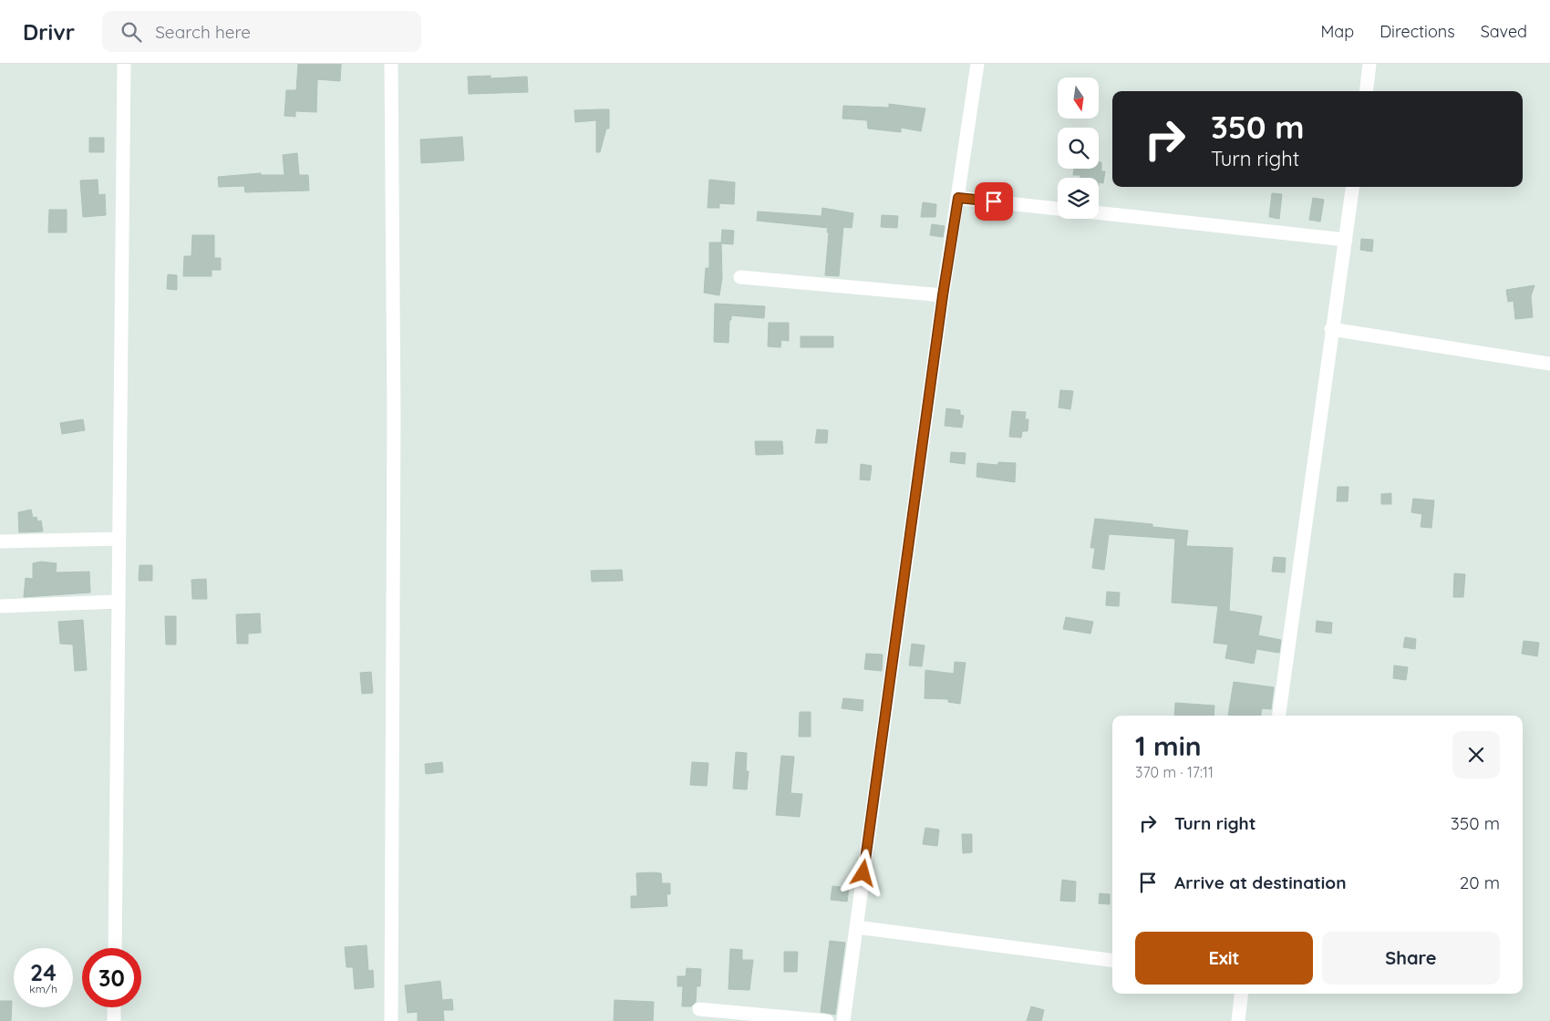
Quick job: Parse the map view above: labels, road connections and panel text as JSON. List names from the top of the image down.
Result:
{
  "north": "bottom",
  "page": {
    "header": "Drivr",
    "search": "Search here",
    "nav": ["Map", "Directions", "Saved"],
    "turn": ["350 m", "Turn right"],
    "heading": ["1 min", "370 m · 17:11"],
    "list": [
      {
        "name": "Turn right",
        "value": "350 m"
      },
      {
        "name": "Arrive at destination",
        "value": "20 m"
      }
    ],
    "buttons": ["Exit", "Share"],
    "speed": "24 km/h",
    "limit": "30"
  }
}
